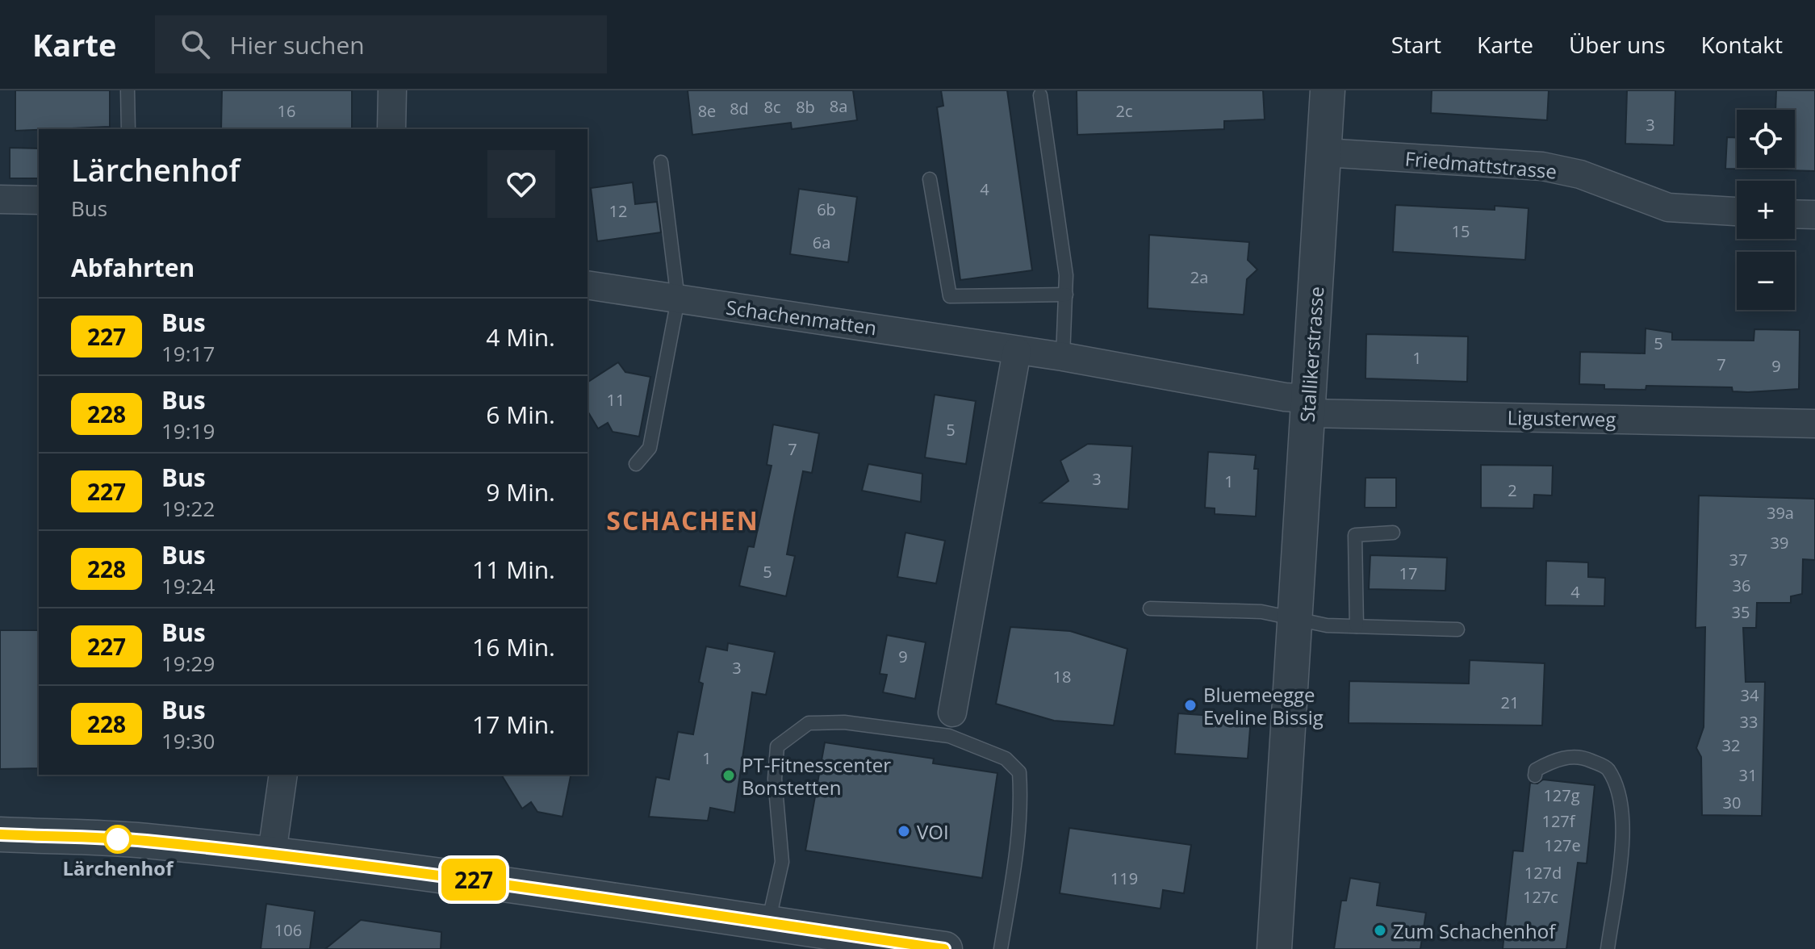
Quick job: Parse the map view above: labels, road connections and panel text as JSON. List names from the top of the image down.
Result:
{
  "streets": {
    "street": [
      "Friedmattstrasse",
      "Schachenmatten",
      "Stallikerstrasse",
      "Ligusterweg"
    ]
  },
  "crossings": [
    ["Friedmattstrasse", "Stallikerstrasse"],
    ["Schachenmatten", "Stallikerstrasse"],
    ["Schachenmatten", "Ligusterweg"],
    ["Stallikerstrasse", "Ligusterweg"]
  ],
  "districts": ["SCHACHEN"],
  "places": [
    "Bluemeegge Eveline Bissig",
    "PT-Fitnesscenter Bonstetten",
    "VOI",
    "Lärchenhof",
    "Zum Schachenhof"
  ],
  "lines": ["bus line 227"],
  "house_numbers": [
    "8a",
    "8c",
    "8b",
    "8d",
    "16",
    "8e",
    "2c",
    "3",
    "4",
    "6b",
    "12",
    "15",
    "6a",
    "2a",
    "5",
    "1",
    "7",
    "9",
    "11",
    "5",
    "7",
    "3",
    "1",
    "2",
    "39a",
    "39",
    "37",
    "5",
    "17",
    "36",
    "4",
    "35",
    "9",
    "3",
    "18",
    "34",
    "21",
    "33",
    "32",
    "1",
    "31",
    "127g",
    "30",
    "127f",
    "127e",
    "127d",
    "119",
    "127c",
    "106"
  ],
  "page": {
    "header": "Karte",
    "search": "Hier suchen",
    "nav": [
      "Start",
      "Karte",
      "Über uns",
      "Kontakt"
    ],
    "on_map": "227",
    "map_buttons": ["+", "−"],
    "heading": [
      ["Lärchenhof", "Bus"],
      "Abfahrten"
    ],
    "list": [
      {
        "mark": "227",
        "name": "Bus",
        "note": "19:17",
        "value": "4 Min."
      },
      {
        "mark": "228",
        "name": "Bus",
        "note": "19:19",
        "value": "6 Min."
      },
      {
        "mark": "227",
        "name": "Bus",
        "note": "19:22",
        "value": "9 Min."
      },
      {
        "mark": "228",
        "name": "Bus",
        "note": "19:24",
        "value": "11 Min."
      },
      {
        "mark": "227",
        "name": "Bus",
        "note": "19:29",
        "value": "16 Min."
      },
      {
        "mark": "228",
        "name": "Bus",
        "note": "19:30",
        "value": "17 Min."
      }
    ]
  }
}
